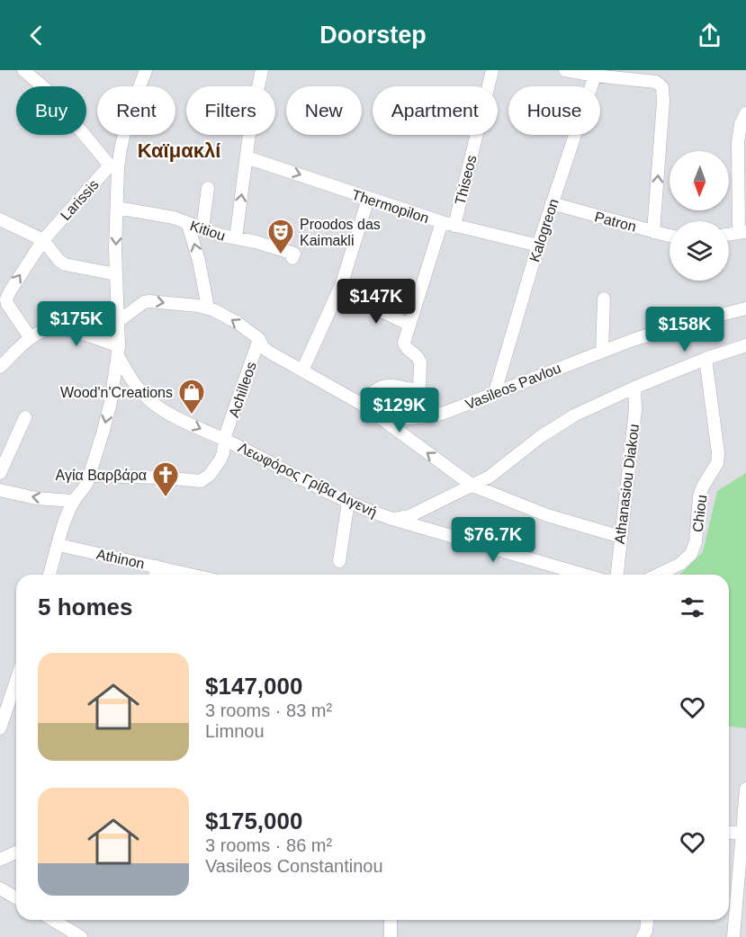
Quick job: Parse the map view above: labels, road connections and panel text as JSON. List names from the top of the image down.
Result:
{
  "streets": {
    "street": [
      "Thiseos",
      "Larissis",
      "Thermopilon",
      "Patron",
      "Kitiou",
      "Kalogreon",
      "Vasileos Pavlou",
      "Achilleos",
      "Λεωφόρος Γρίβα Διγενή",
      "Athanasiou Diakou",
      "Chiou",
      "Athinon"
    ]
  },
  "crossings": [
    ["Thiseos", "Thermopilon"],
    ["Thermopilon", "Kalogreon"],
    ["Patron", "Kalogreon"],
    ["Kalogreon", "Vasileos Pavlou"],
    ["Achilleos", "Λεωφόρος Γρίβα Διγενή"],
    ["Λεωφόρος Γρίβα Διγενή", "Athanasiou Diakou"],
    ["Λεωφόρος Γρίβα Διγενή", "Chiou"]
  ],
  "one_way": ["Larissis", "Thermopilon"],
  "districts": ["Καϊμακλί"],
  "places": {
    "theatre": ["Proodos das Kaimakli"],
    "shop": ["Wood'n'Creations"],
    "church": ["Αγία Βαρβάρα"]
  },
  "north": "bottom",
  "page": {
    "header": "Doorstep",
    "chip": [
      "Buy",
      "Rent",
      "Filters",
      "New",
      "Apartment",
      "House"
    ],
    "price": [
      "$147K",
      "$175K",
      "$158K",
      "$129K",
      "$76.7K"
    ],
    "heading": "5 homes",
    "list": [
      {
        "name": "$147,000",
        "note": "3 rooms · 83 m² · Limnou"
      },
      {
        "name": "$175,000",
        "note": "3 rooms · 86 m² · Vasileos Constantinou"
      }
    ]
  }
}
